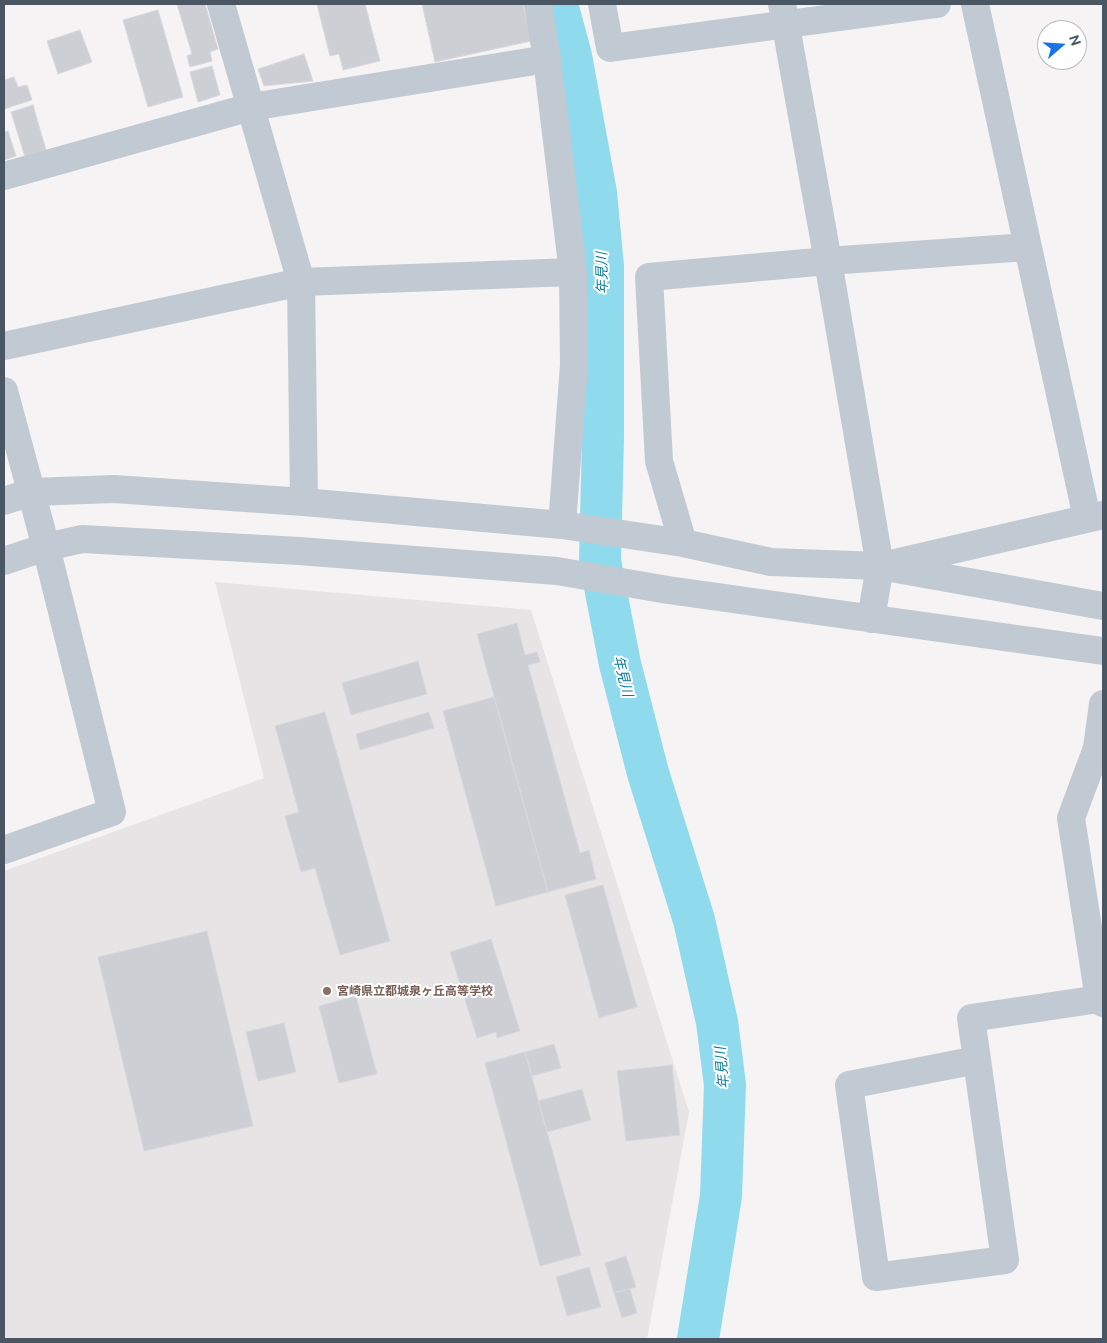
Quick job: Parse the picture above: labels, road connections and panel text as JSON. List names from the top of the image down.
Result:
{
  "water": ["年見川"],
  "places": ["宮崎県立都城泉ヶ丘高等学校"],
  "north": "right"
}
